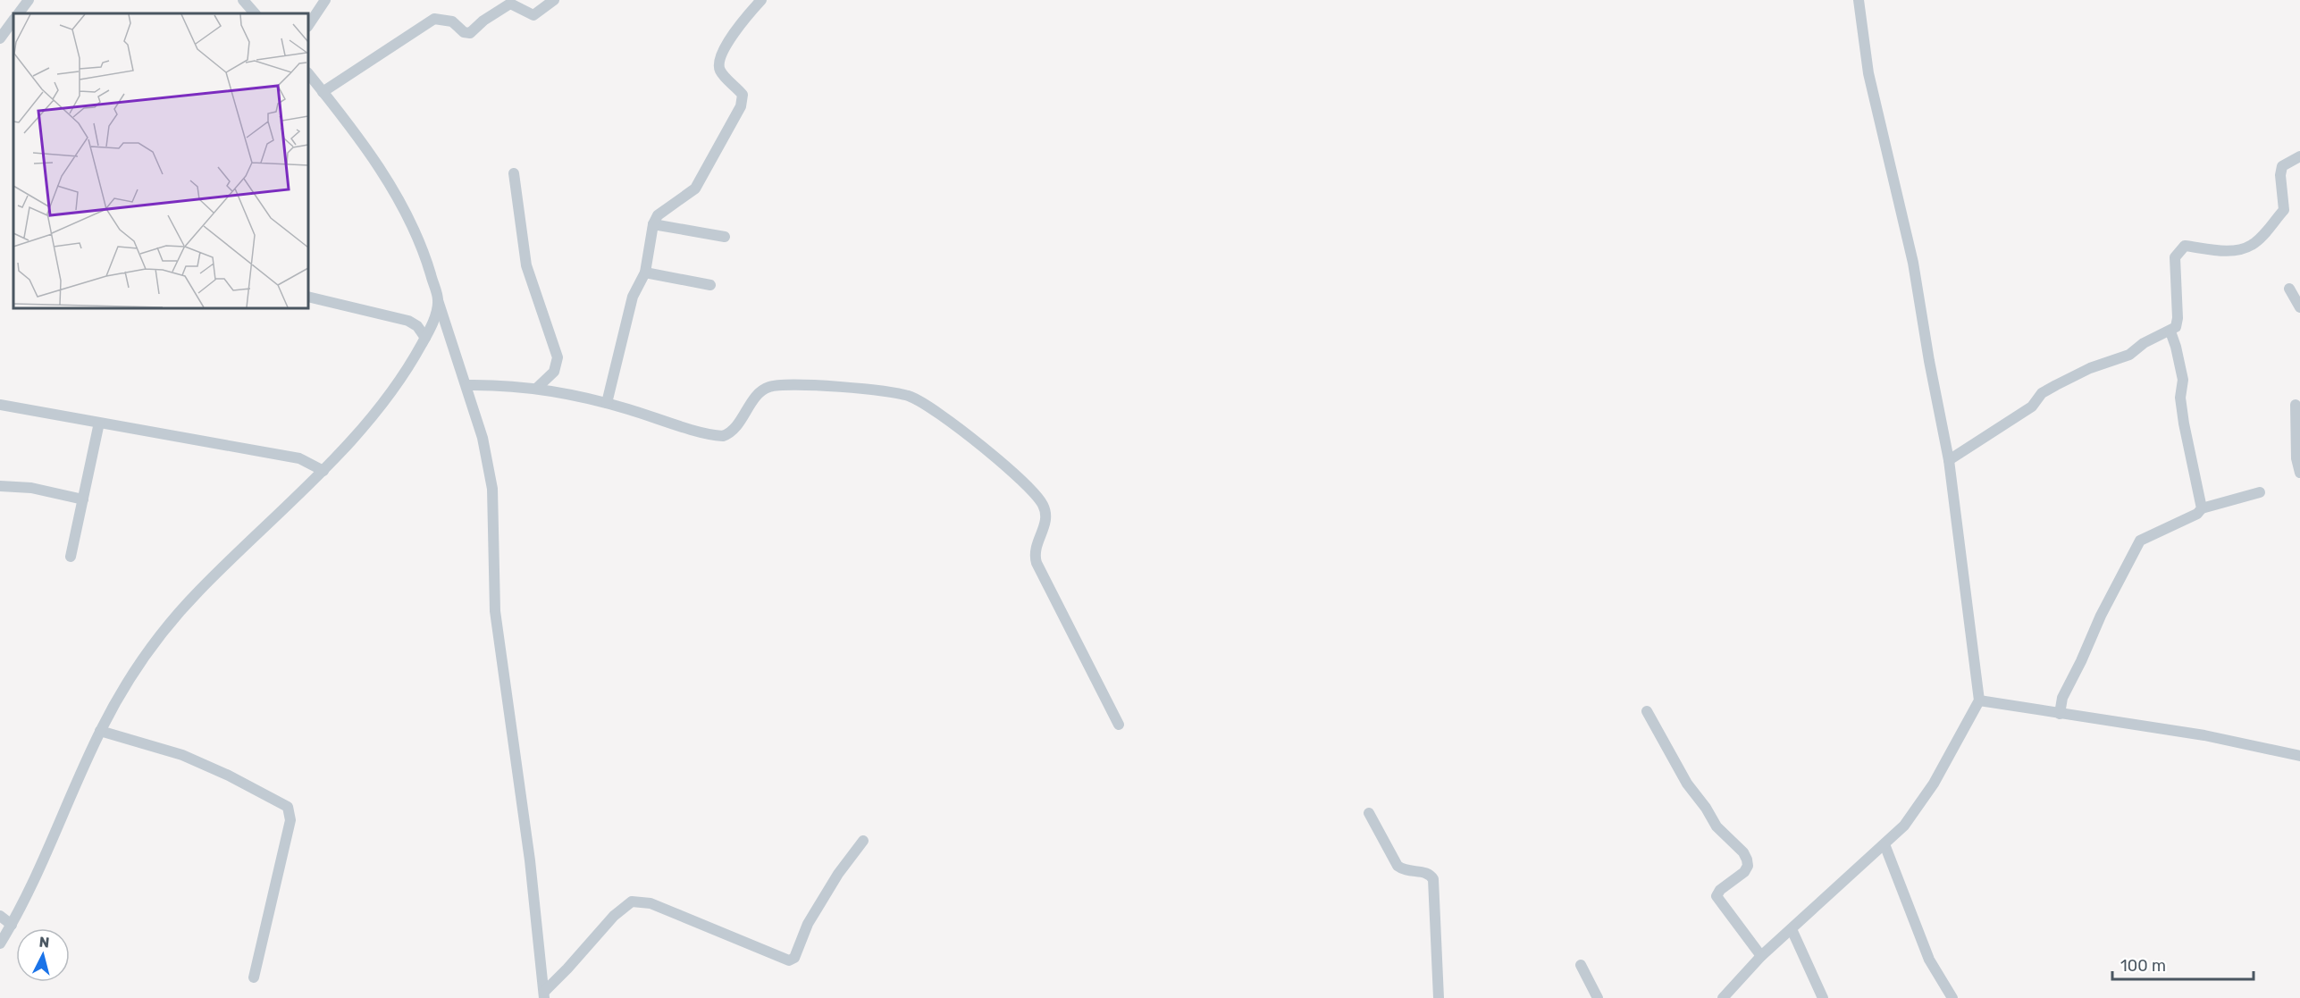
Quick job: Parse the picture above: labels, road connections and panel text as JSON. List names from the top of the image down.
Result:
{
  "scale_bar": "100 m",
  "north": "top"
}
